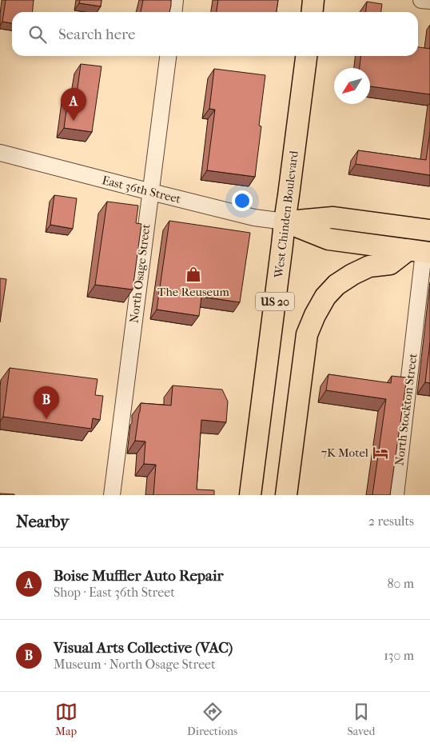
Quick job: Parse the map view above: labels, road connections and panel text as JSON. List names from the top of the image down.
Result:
{
  "streets": {
    "main road": ["West Chinden Boulevard", "US 20"],
    "street": ["East 36th Street", "North Osage Street", "North Stockton Street"]
  },
  "crossings": [
    ["East 36th Street", "West Chinden Boulevard"],
    ["East 36th Street", "North Osage Street"]
  ],
  "places": {
    "shop": ["The Reuseum"],
    "hotel": ["7K Motel"]
  },
  "north": "bottom left",
  "page": {
    "search": "Search here",
    "pins": ["A", "B"],
    "heading": ["Nearby", "2 results"],
    "list": [
      {
        "mark": "A",
        "name": "Boise Muffler Auto Repair",
        "note": "Shop · East 36th Street",
        "value": "80 m"
      },
      {
        "mark": "B",
        "name": "Visual Arts Collective (VAC)",
        "note": "Museum · North Osage Street",
        "value": "130 m"
      }
    ],
    "nav": ["Map", "Directions", "Saved"]
  }
}
